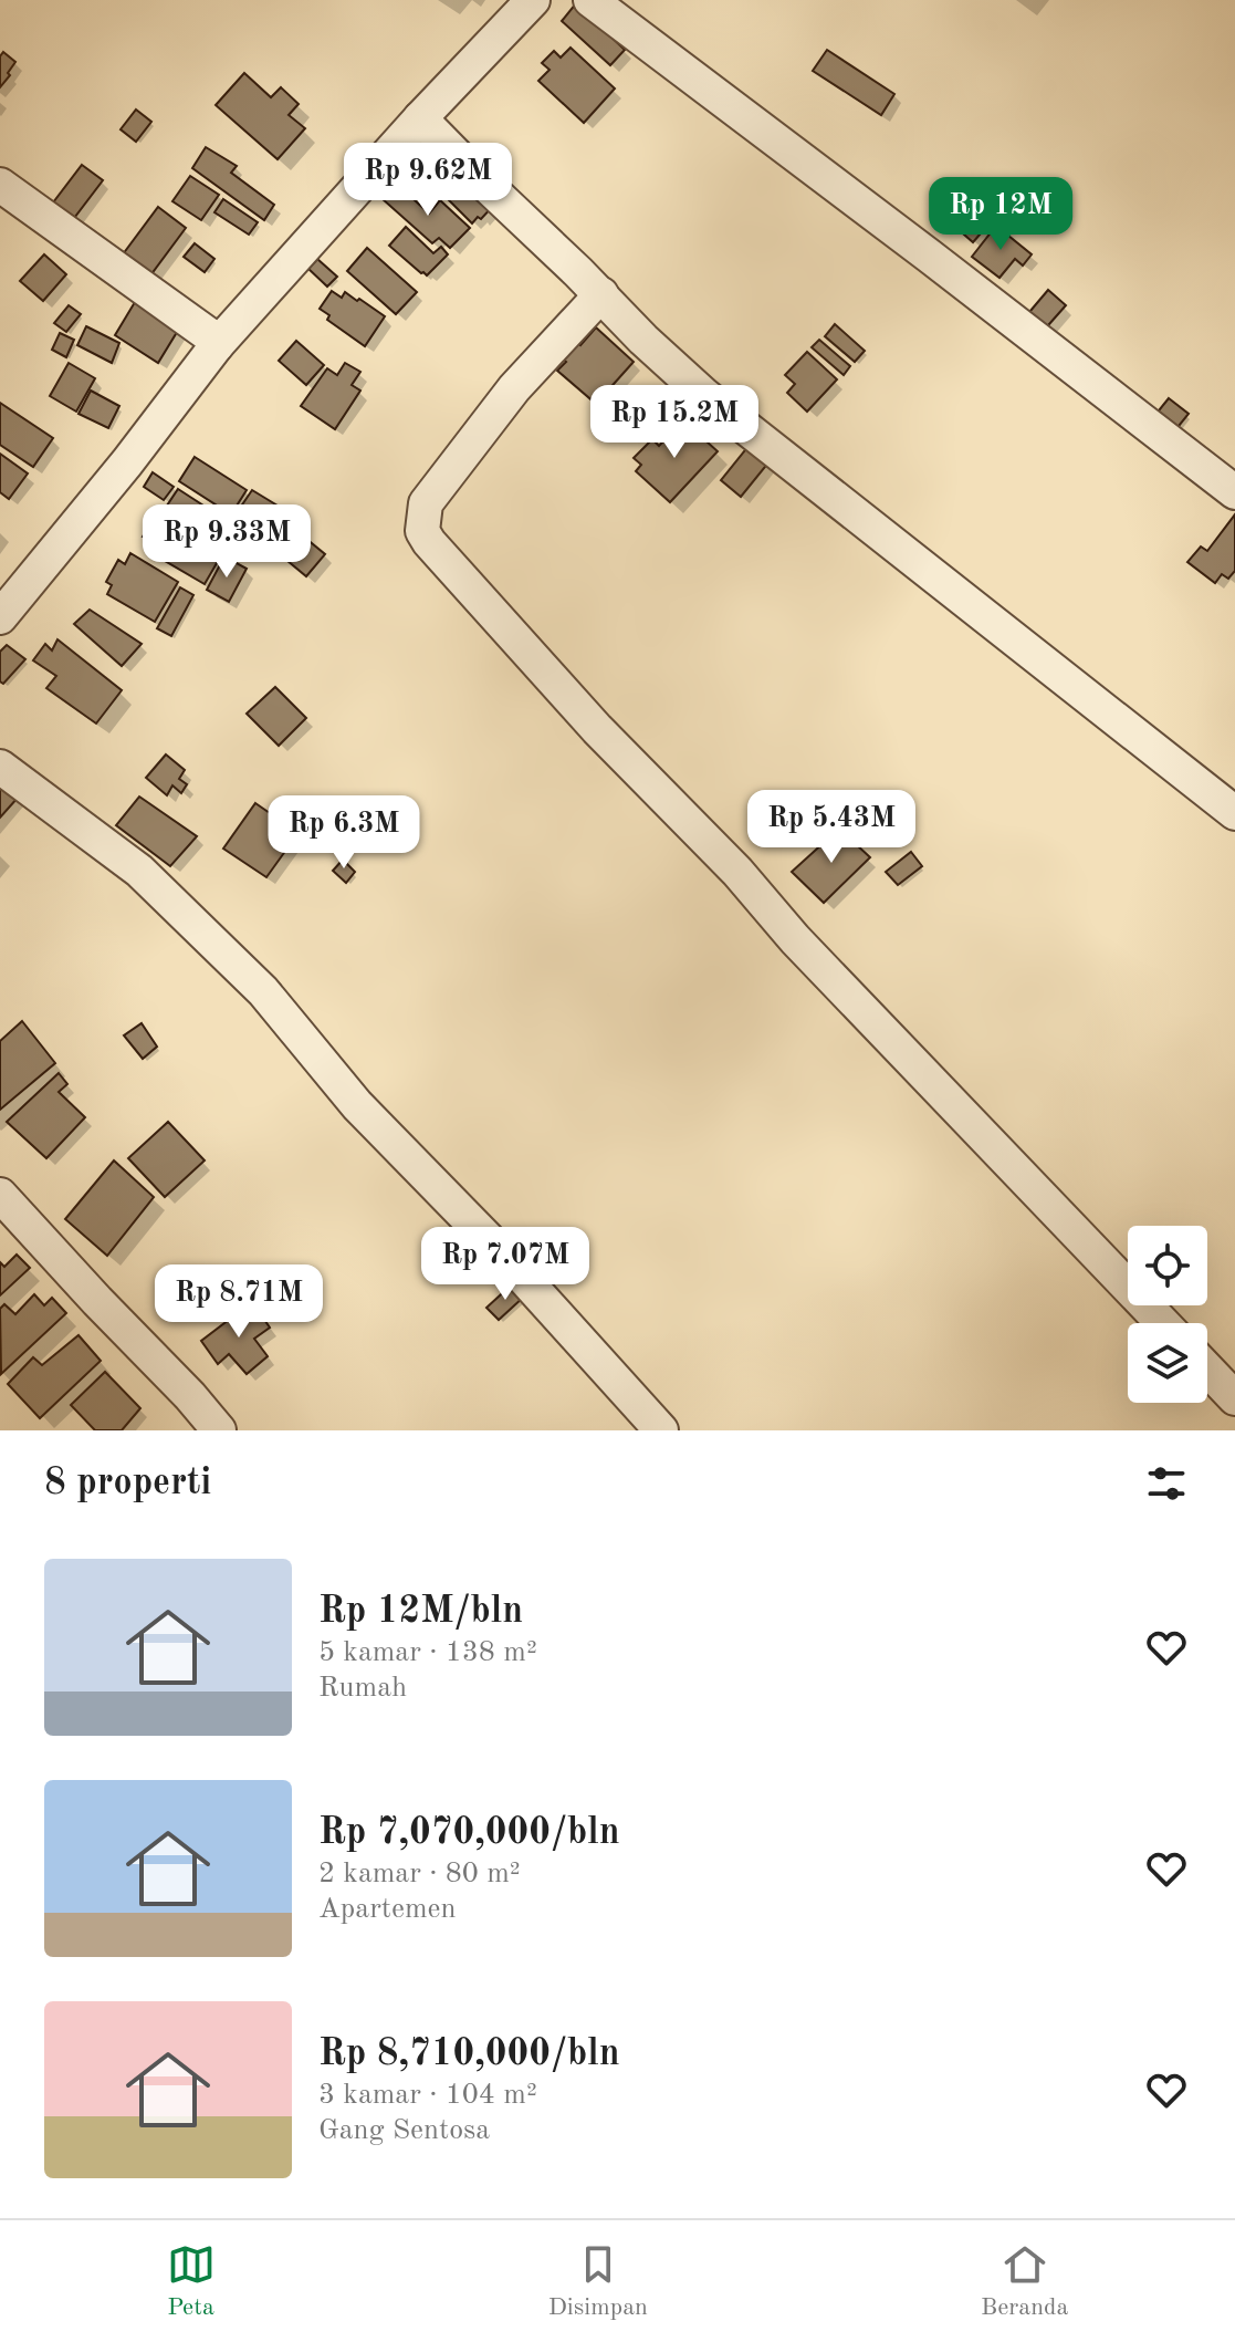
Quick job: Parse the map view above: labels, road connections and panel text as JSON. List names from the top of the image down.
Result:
{
  "page": {
    "price": [
      "Rp 9.62M",
      "Rp 12M",
      "Rp 15.2M",
      "Rp 9.33M",
      "Rp 5.43M",
      "Rp 6.3M",
      "Rp 7.07M",
      "Rp 8.71M"
    ],
    "heading": "8 properti",
    "list": [
      {
        "name": "Rp 12M/bln",
        "note": "5 kamar · 138 m² · Rumah"
      },
      {
        "name": "Rp 7,070,000/bln",
        "note": "2 kamar · 80 m² · Apartemen"
      },
      {
        "name": "Rp 8,710,000/bln",
        "note": "3 kamar · 104 m² · Gang Sentosa"
      }
    ],
    "tabs": ["Peta", "Disimpan", "Beranda"]
  }
}
